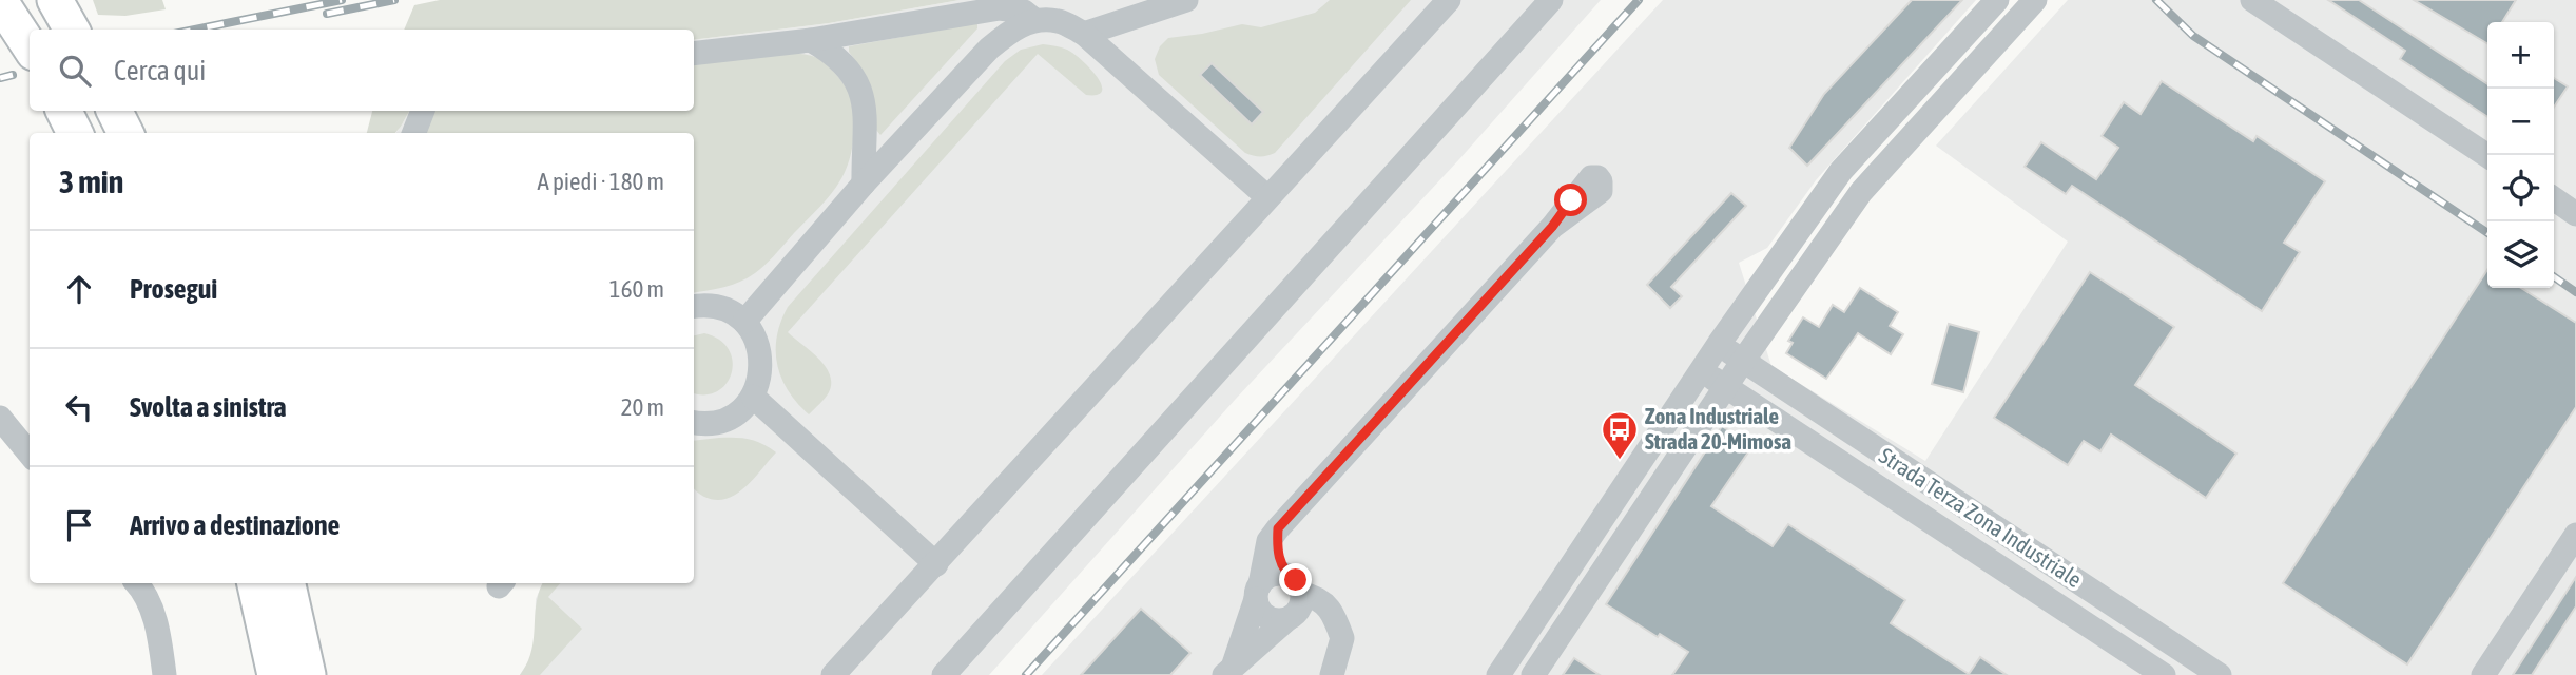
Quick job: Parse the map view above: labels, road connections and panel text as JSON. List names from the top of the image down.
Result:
{
  "streets": {
    "street": ["Strada Terza Zona Industriale"]
  },
  "places": {
    "bus stop": ["Zona Industriale Strada 20-Mimosa"]
  },
  "page": {
    "map_buttons": ["+", "−"],
    "search": "Cerca qui",
    "heading": ["3 min", "A piedi · 180 m"],
    "list": [
      ["Prosegui", "160 m"],
      ["Svolta a sinistra", "20 m"],
      "Arrivo a destinazione"
    ]
  }
}
